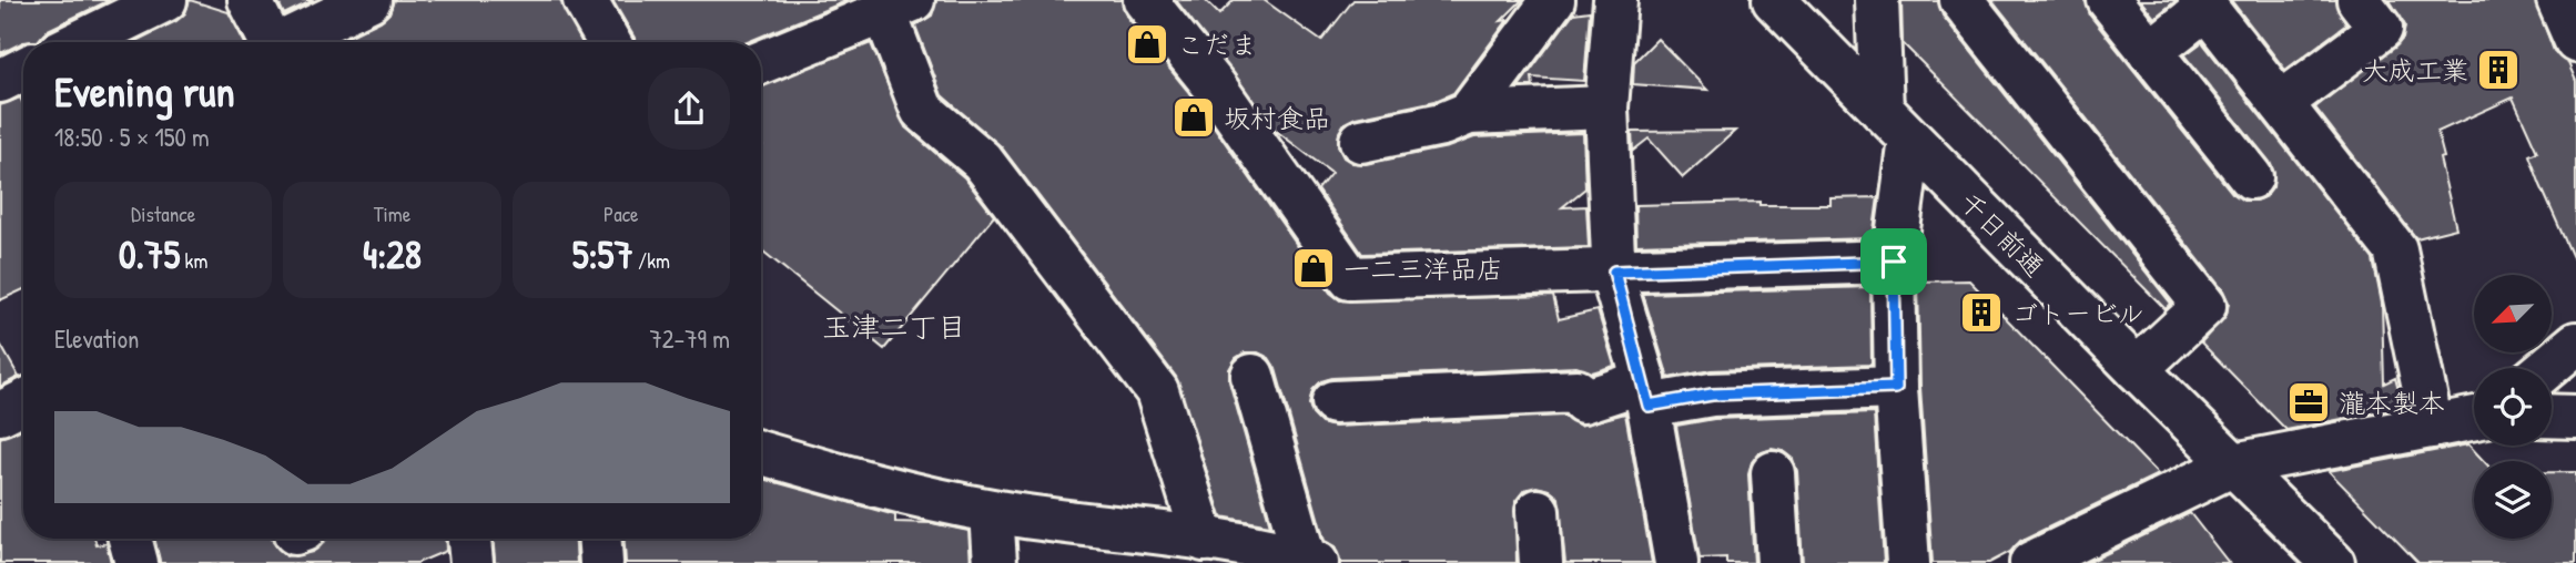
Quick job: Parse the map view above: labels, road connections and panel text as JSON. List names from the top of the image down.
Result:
{
  "streets": {
    "street": ["千日前通"]
  },
  "districts": ["玉津二丁目"],
  "places": {
    "shop": ["こだま", "坂村食品", "一二三洋品店"],
    "building": ["大成工業", "ゴトービル"],
    "office": ["瀧本製本"]
  },
  "north": "bottom left",
  "page": {
    "heading": ["Evening run", "18:50 · 5 × 150 m"],
    "stats": [
      ["Distance", "0.75 km"],
      ["Time", "4:28"],
      ["Pace", "5:57 /km"]
    ],
    "chart": ["Elevation", "72–79 m"]
  }
}
